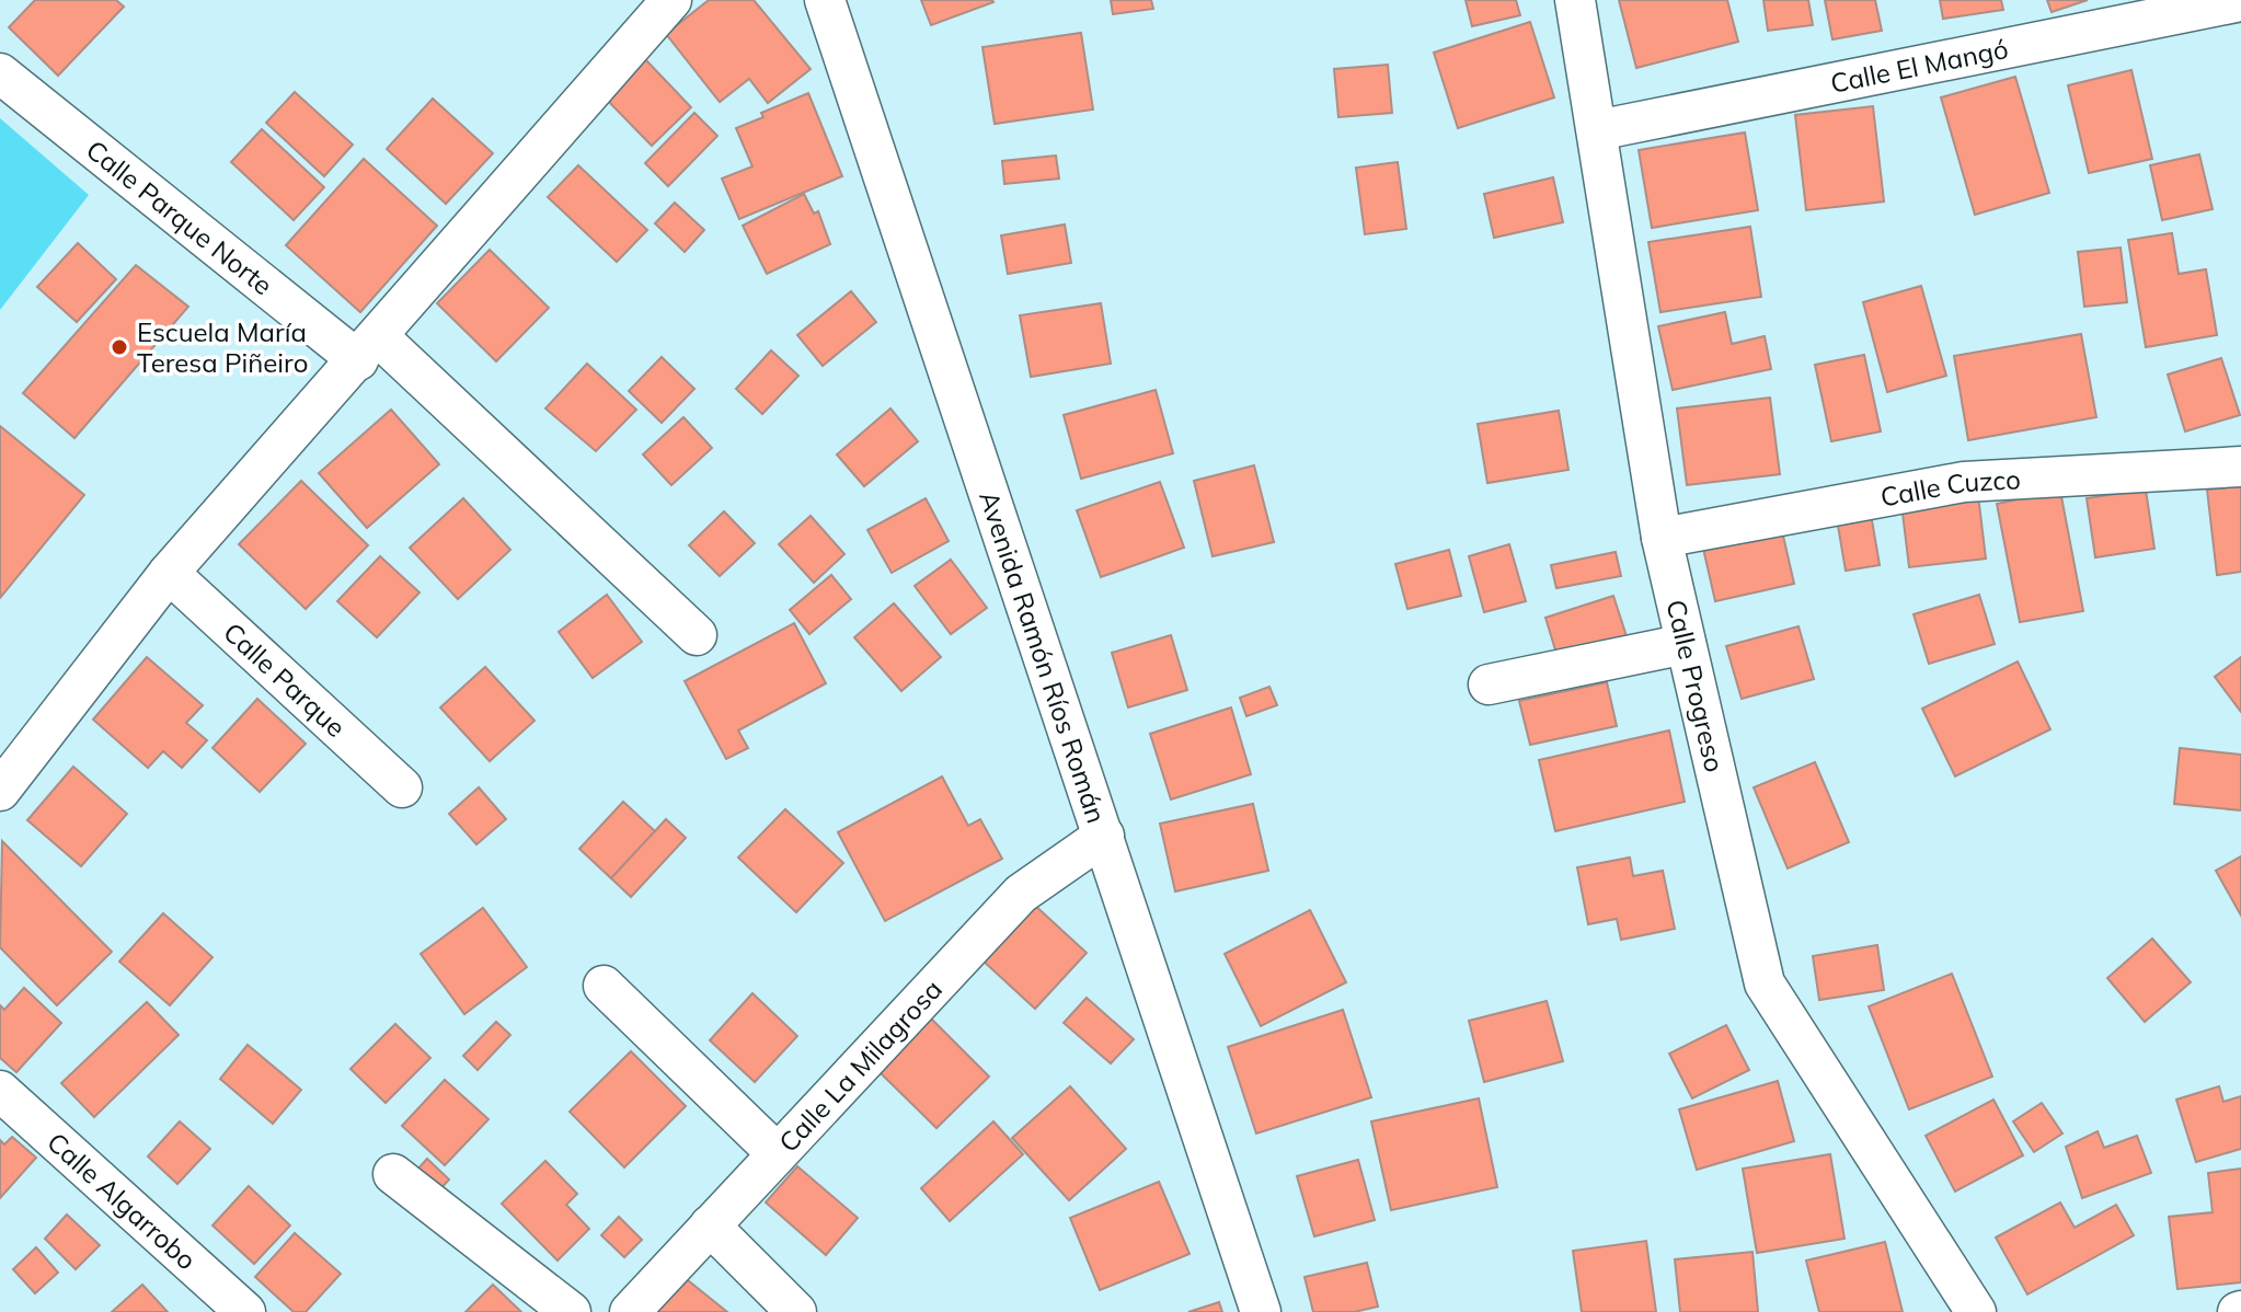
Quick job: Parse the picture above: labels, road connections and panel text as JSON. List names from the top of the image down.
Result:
{
  "streets": {
    "street": [
      "Calle El Mangó",
      "Calle Parque Norte",
      "Calle Cuzco",
      "Avenida Ramón Ríos Román",
      "Calle Parque",
      "Calle Progreso",
      "Calle La Milagrosa",
      "Calle Algarrobo"
    ]
  },
  "crossings": [
    ["Calle El Mangó", "Calle Progreso"],
    ["Calle Cuzco", "Calle Progreso"],
    ["Avenida Ramón Ríos Román", "Calle La Milagrosa"]
  ],
  "places": ["Escuela María Teresa Piñeiro"]
}
